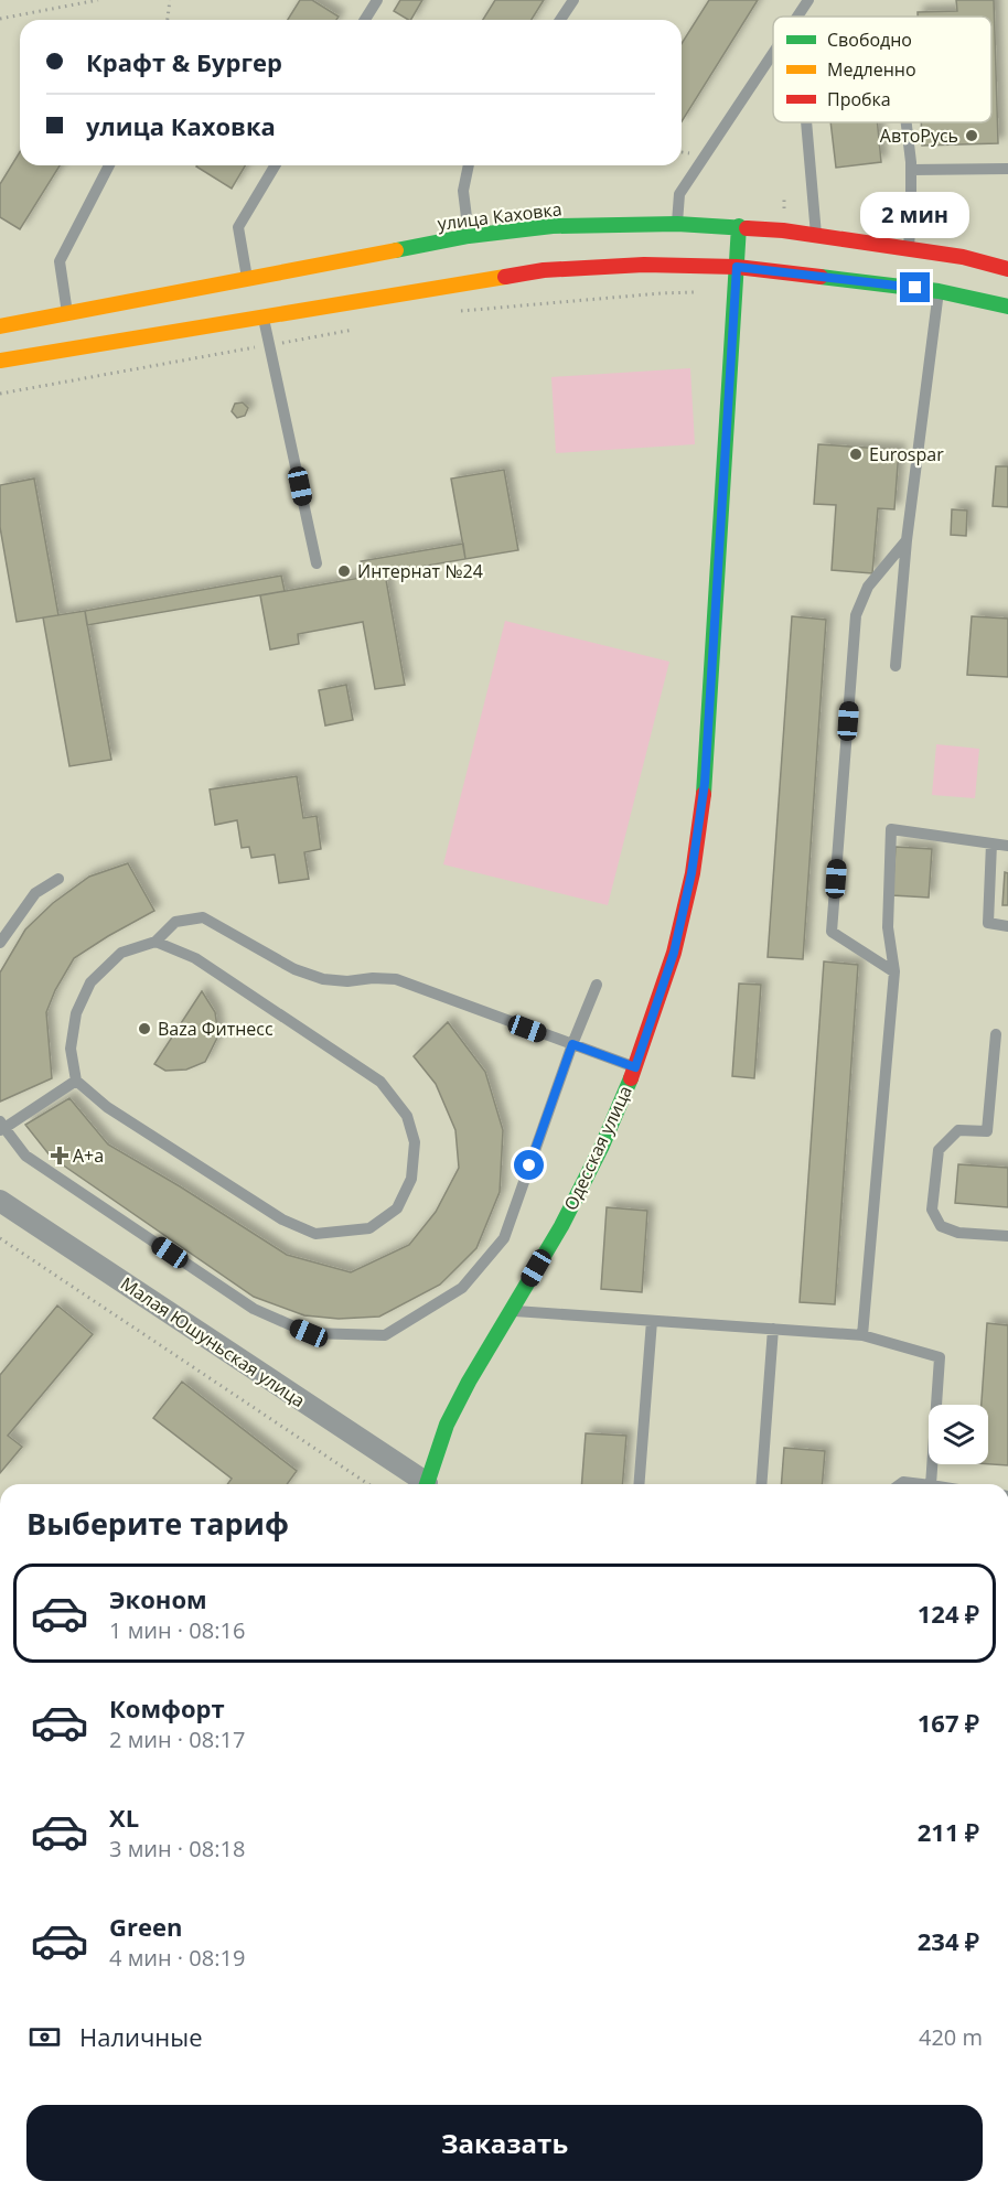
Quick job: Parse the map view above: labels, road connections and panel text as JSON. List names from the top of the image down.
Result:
{
  "streets": {
    "main road": ["улица Каховка", "Одесская улица"],
    "street": ["Малая Юшуньская улица"]
  },
  "crossings": [
    ["улица Каховка", "Одесская улица"]
  ],
  "places": {
    "other": [
      "АвтоРусь",
      "Eurospar",
      "Интернат №24",
      "Baza Фитнесс"
    ],
    "health": ["А+а"]
  },
  "legend": ["Свободно", "Медленно", "Пробка"],
  "page": {
    "banner": ["Крафт & Бургер", "улица Каховка"],
    "bubble": "2 мин",
    "heading": "Выберите тариф",
    "list": [
      {
        "name": "Эконом",
        "note": "1 мин · 08:16",
        "value": "124 ₽"
      },
      {
        "name": "Комфорт",
        "note": "2 мин · 08:17",
        "value": "167 ₽"
      },
      {
        "name": "XL",
        "note": "3 мин · 08:18",
        "value": "211 ₽"
      },
      {
        "name": "Green",
        "note": "4 мин · 08:19",
        "value": "234 ₽"
      }
    ],
    "pay": ["Наличные", "420 m"],
    "buttons": "Заказать"
  }
}
